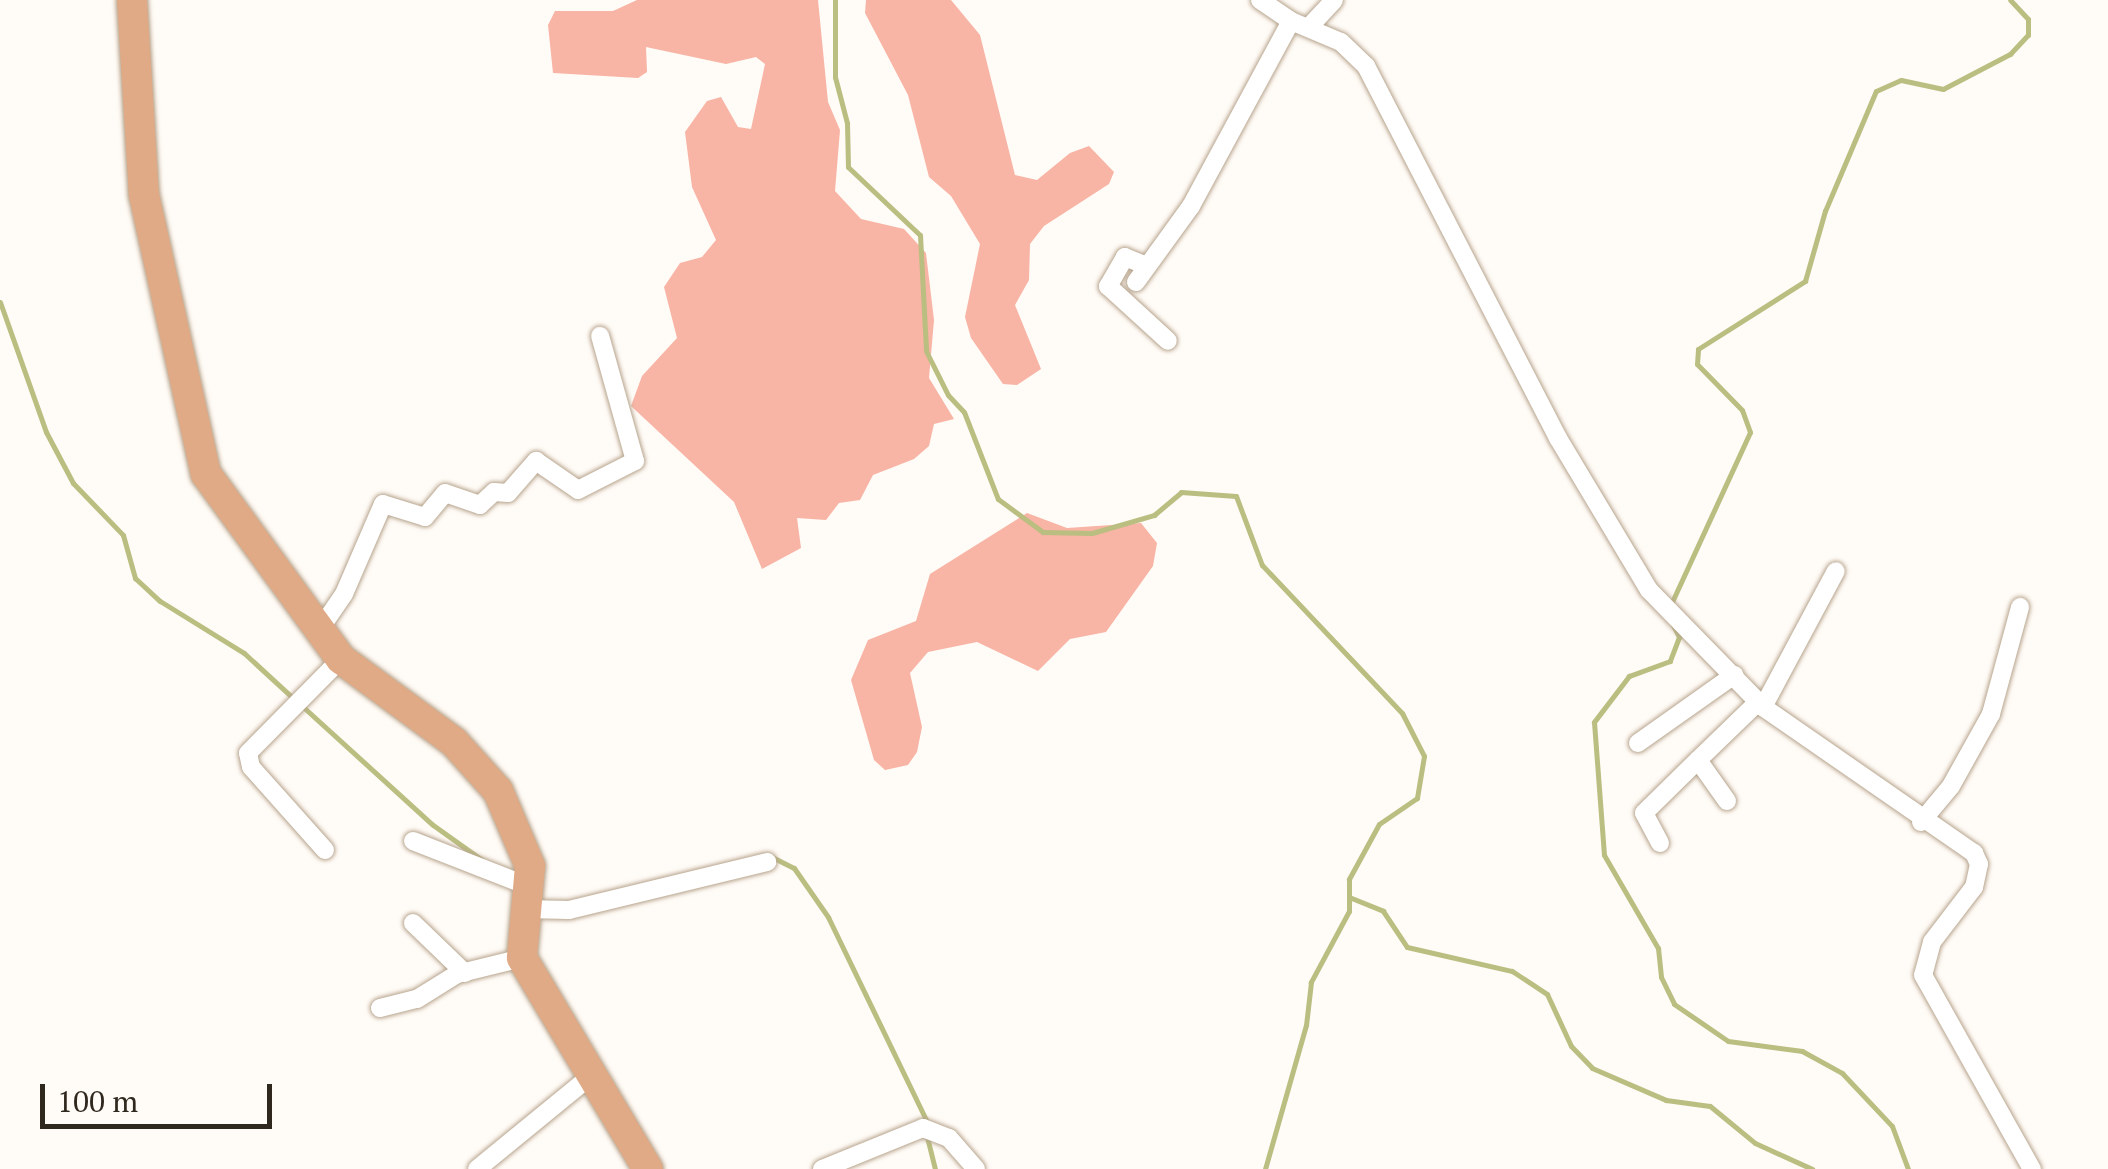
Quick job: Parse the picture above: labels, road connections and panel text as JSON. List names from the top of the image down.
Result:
{
  "scale_bar": "100 m"
}
